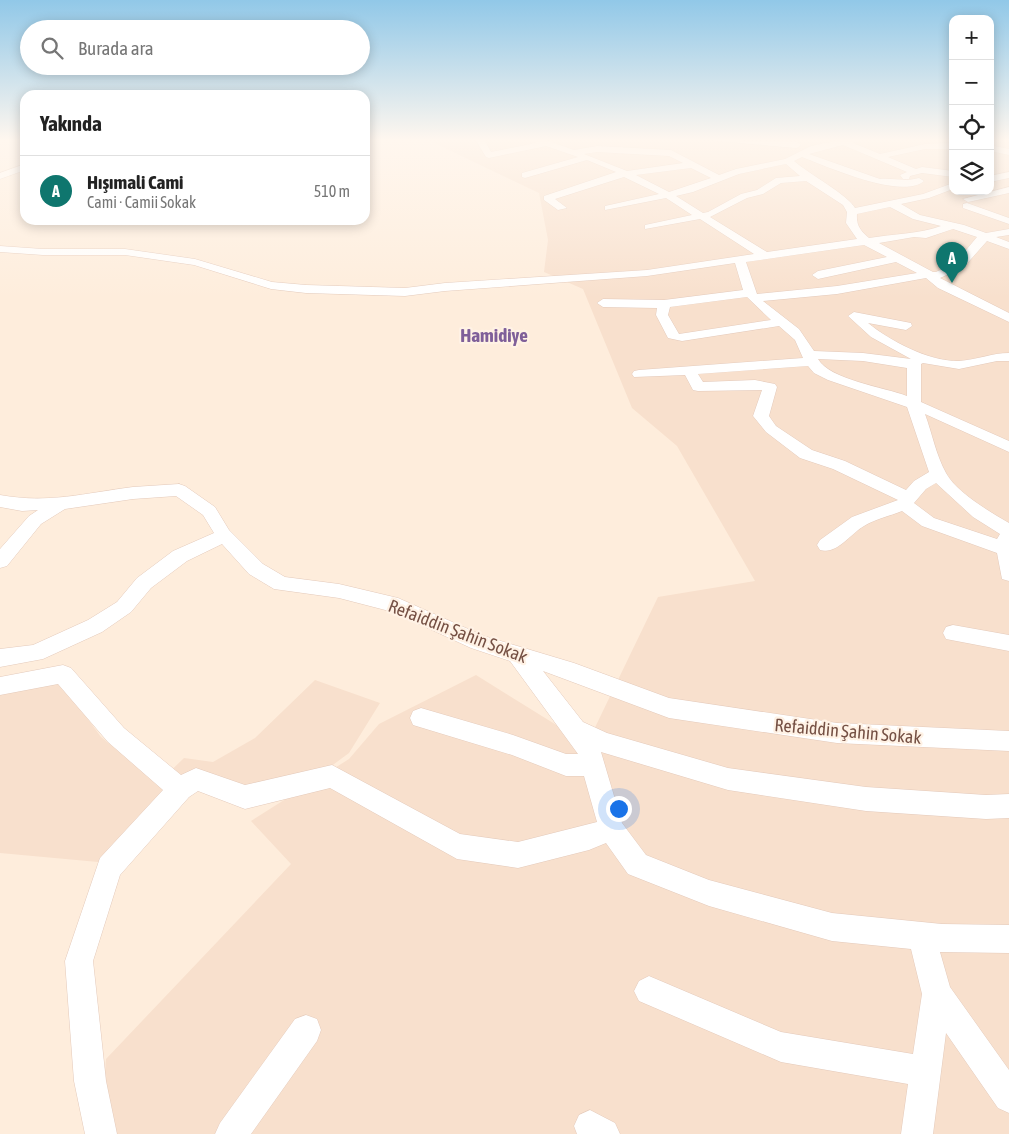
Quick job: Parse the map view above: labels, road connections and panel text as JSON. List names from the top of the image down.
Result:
{
  "streets": {
    "street": ["Refaiddin Şahin Sokak"]
  },
  "districts": ["Hamidiye"],
  "page": {
    "map_buttons": ["+", "−"],
    "search": "Burada ara",
    "heading": "Yakında",
    "list": [
      {
        "mark": "A",
        "name": "Hışımali Cami",
        "note": "Cami · Camii Sokak",
        "value": "510 m"
      }
    ],
    "pins": "A"
  }
}
